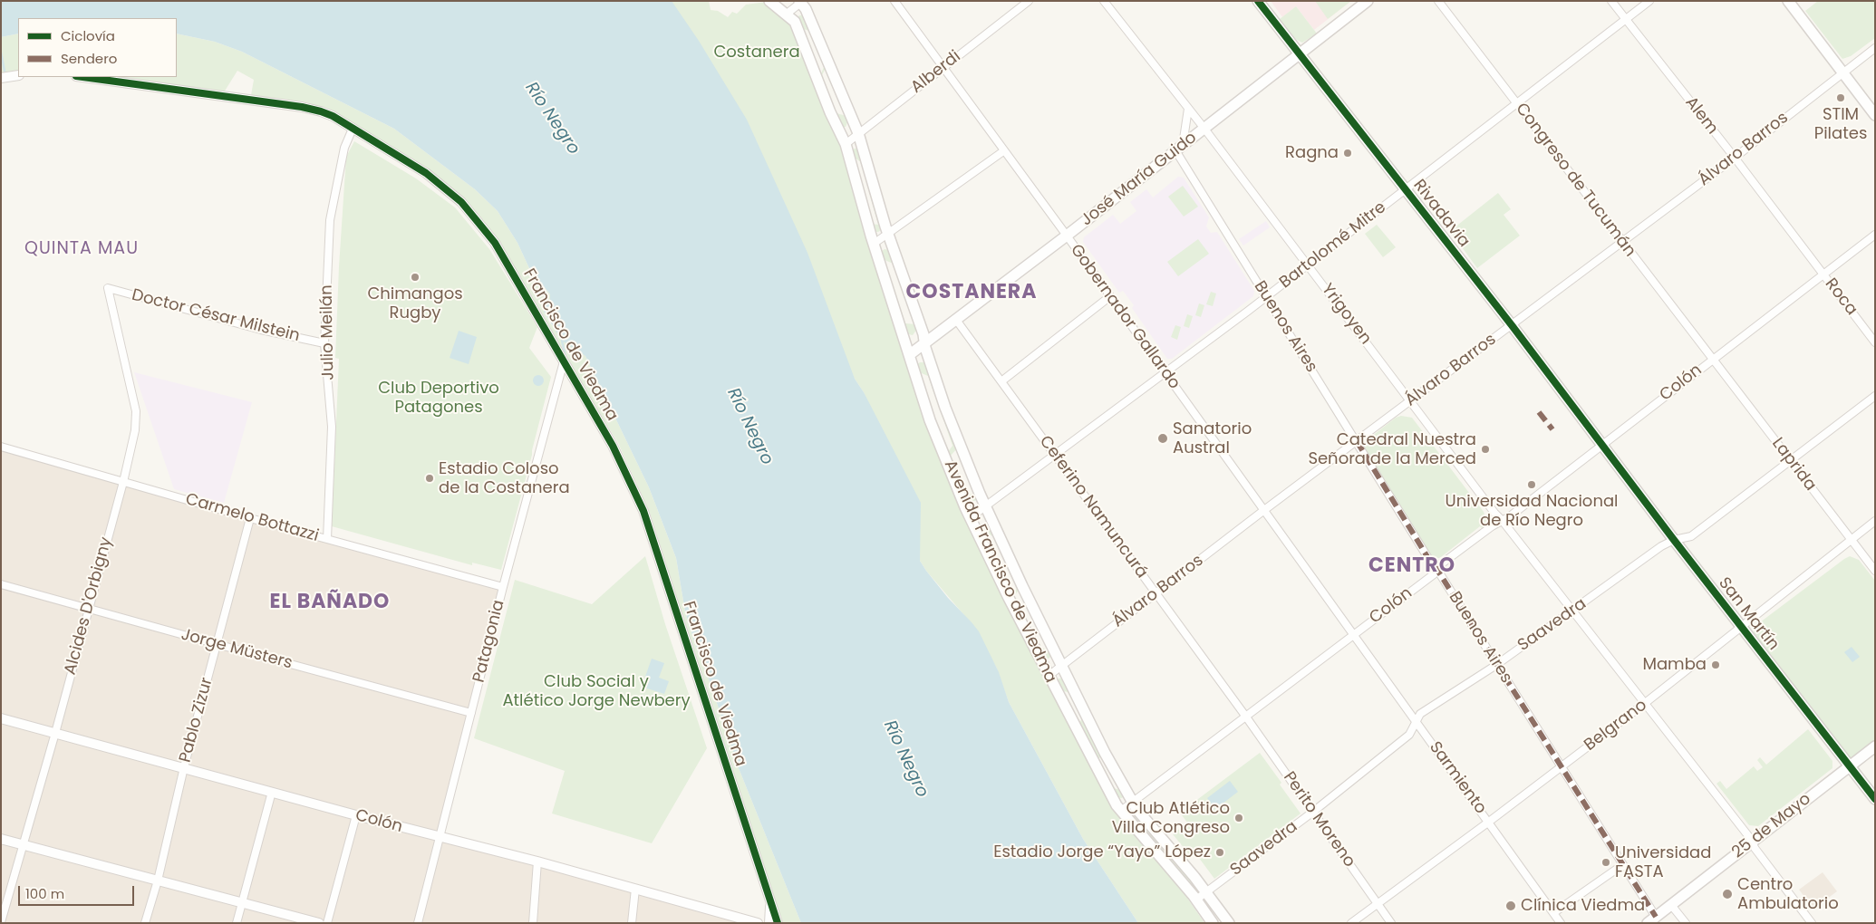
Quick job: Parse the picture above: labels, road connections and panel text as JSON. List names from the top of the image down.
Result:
{
  "streets": {
    "main road": [
      "José María Guido",
      "Rivadavia",
      "Avenida Francisco de Viedma",
      "San Martín",
      "25 de Mayo"
    ],
    "street": [
      "Alberdi",
      "Alem",
      "Álvaro Barros",
      "Congreso de Tucumán",
      "Bartolomé Mitre",
      "Roca",
      "Yrigoyen",
      "Doctor César Milstein",
      "Gobernador Gallardo",
      "Buenos Aires",
      "Julio Meilán",
      "Francisco de Viedma",
      "Colón",
      "Laprida",
      "Ceferino Namuncurá",
      "Carmelo Bottazzi",
      "Alcides D'Orbigny",
      "Saavedra",
      "Patagonia",
      "Jorge Müsters",
      "Pablo Zizur",
      "Belgrano",
      "Sarmiento",
      "Perito Moreno"
    ]
  },
  "crossings": [
    ["Alberdi", "Gobernador Gallardo"],
    ["Alberdi", "Avenida Francisco de Viedma"],
    ["Alem", "Álvaro Barros"],
    ["Alem", "Bartolomé Mitre"],
    ["Alem", "Roca"],
    ["Alem", "Colón"],
    ["Álvaro Barros", "Congreso de Tucumán"],
    ["Álvaro Barros", "Rivadavia"],
    ["Álvaro Barros", "Yrigoyen"],
    ["Álvaro Barros", "Gobernador Gallardo"],
    ["Álvaro Barros", "Buenos Aires"],
    ["Álvaro Barros", "Ceferino Namuncurá"],
    ["Álvaro Barros", "Avenida Francisco de Viedma"],
    ["José María Guido", "Rivadavia"],
    ["José María Guido", "Yrigoyen"],
    ["José María Guido", "Gobernador Gallardo"],
    ["José María Guido", "Buenos Aires"],
    ["José María Guido", "Ceferino Namuncurá"],
    ["José María Guido", "Avenida Francisco de Viedma"],
    ["Congreso de Tucumán", "Bartolomé Mitre"],
    ["Congreso de Tucumán", "Colón"],
    ["Congreso de Tucumán", "Laprida"],
    ["Rivadavia", "Bartolomé Mitre"],
    ["Rivadavia", "Colón"],
    ["Rivadavia", "San Martín"],
    ["Bartolomé Mitre", "Yrigoyen"],
    ["Bartolomé Mitre", "Gobernador Gallardo"],
    ["Bartolomé Mitre", "Buenos Aires"],
    ["Bartolomé Mitre", "Ceferino Namuncurá"],
    ["Bartolomé Mitre", "Avenida Francisco de Viedma"],
    ["Roca", "Colón"],
    ["Yrigoyen", "Colón"],
    ["Yrigoyen", "Saavedra"],
    ["Yrigoyen", "Belgrano"],
    ["Yrigoyen", "25 de Mayo"],
    ["Doctor César Milstein", "Julio Meilán"],
    ["Doctor César Milstein", "Alcides D'Orbigny"],
    ["Gobernador Gallardo", "Colón"],
    ["Gobernador Gallardo", "Sarmiento"],
    ["Buenos Aires", "Colón"],
    ["Buenos Aires", "Saavedra"],
    ["Buenos Aires", "Belgrano"],
    ["Buenos Aires", "25 de Mayo"],
    ["Julio Meilán", "Francisco de Viedma"],
    ["Julio Meilán", "Carmelo Bottazzi"],
    ["Francisco de Viedma", "Patagonia"],
    ["Colón", "Laprida"],
    ["Colón", "Ceferino Namuncurá"],
    ["Colón", "Avenida Francisco de Viedma"],
    ["Colón", "Alcides D'Orbigny"],
    ["Colón", "San Martín"],
    ["Colón", "Patagonia"],
    ["Colón", "Pablo Zizur"],
    ["Colón", "Sarmiento"],
    ["Colón", "Perito Moreno"],
    ["Laprida", "Saavedra"],
    ["Laprida", "Belgrano"],
    ["Ceferino Namuncurá", "Perito Moreno"],
    ["Carmelo Bottazzi", "Alcides D'Orbigny"],
    ["Carmelo Bottazzi", "Patagonia"],
    ["Carmelo Bottazzi", "Pablo Zizur"],
    ["Avenida Francisco de Viedma", "Saavedra"],
    ["Alcides D'Orbigny", "Jorge Müsters"],
    ["San Martín", "Saavedra"],
    ["San Martín", "Belgrano"],
    ["San Martín", "25 de Mayo"],
    ["Saavedra", "Sarmiento"],
    ["Saavedra", "Perito Moreno"],
    ["Patagonia", "Jorge Müsters"],
    ["Jorge Müsters", "Pablo Zizur"],
    ["Belgrano", "Sarmiento"],
    ["Belgrano", "Perito Moreno"]
  ],
  "districts": [
    "QUINTA MAU",
    "COSTANERA",
    "CENTRO",
    "EL BAÑADO"
  ],
  "water": ["Río Negro"],
  "parks": ["Costanera", "Club Deportivo Patagones", "Club Social y Atlético Jorge Newbery"],
  "places": [
    "STIM Pilates",
    "Ragna",
    "Chimangos Rugby",
    "Sanatorio Austral",
    "Catedral Nuestra Señora de la Merced",
    "Estadio Coloso de la Costanera",
    "Universidad Nacional de Río Negro",
    "Mamba",
    "Club Atlético Villa Congreso",
    "Estadio Jorge “Yayo” López",
    "Universidad FASTA",
    "Centro Ambulatorio",
    "Clínica Viedma"
  ],
  "legend": ["Ciclovía", "Sendero"],
  "scale_bar": "100 m"
}
